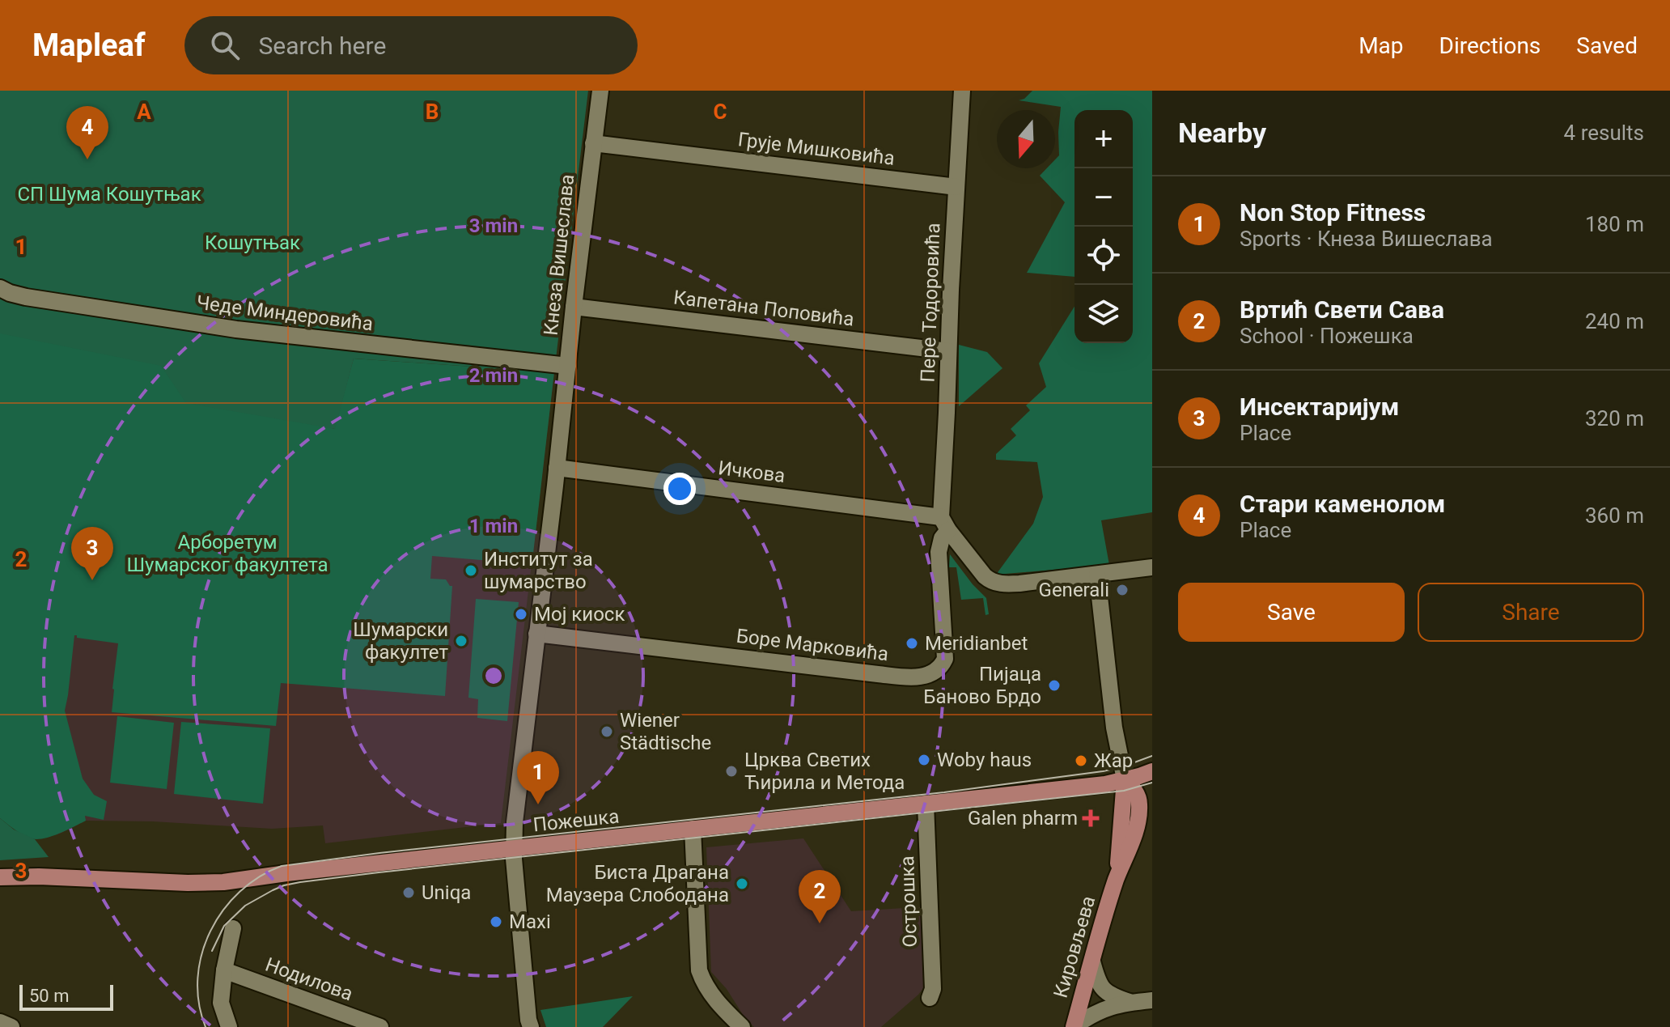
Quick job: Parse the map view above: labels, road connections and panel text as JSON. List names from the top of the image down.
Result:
{
  "streets": {
    "main road": ["Пожешка", "Кировљева"],
    "street": [
      "Грује Мишковића",
      "Кнеза Вишеслава",
      "Пере Тодоровића",
      "Капетана Поповића",
      "Чеде Миндеровића",
      "Ичкова",
      "Боре Марковића",
      "Острошка",
      "Нодилова"
    ]
  },
  "crossings": [
    ["Грује Мишковића", "Кнеза Вишеслава"],
    ["Грује Мишковића", "Пере Тодоровића"],
    ["Кнеза Вишеслава", "Капетана Поповића"],
    ["Кнеза Вишеслава", "Чеде Миндеровића"],
    ["Кнеза Вишеслава", "Ичкова"],
    ["Кнеза Вишеслава", "Боре Марковића"],
    ["Кнеза Вишеслава", "Пожешка"],
    ["Пере Тодоровића", "Капетана Поповића"],
    ["Пере Тодоровића", "Ичкова"],
    ["Пере Тодоровића", "Боре Марковића"],
    ["Ичкова", "Боре Марковића"],
    ["Пожешка", "Острошка"],
    ["Пожешка", "Кировљева"]
  ],
  "parks": ["СП Шума Кошутњак", "Кошутњак", "Арборетум Шумарског факултета"],
  "places": {
    "other": [
      "Институт за шумарство",
      "Generali",
      "Мој киоск",
      "Шумарски факултет",
      "Meridianbet",
      "Пијаца Баново Брдо",
      "Wiener Städtische",
      "Woby haus",
      "Жар",
      "Црква Светих Ћирила и Метода",
      "Биста Драгана Маузера Слободана",
      "Uniqa",
      "Maxi"
    ],
    "health": ["Galen pharm"]
  },
  "scale_bar": "50 m",
  "north": "bottom",
  "page": {
    "header": "Mapleaf",
    "search": "Search here",
    "nav": ["Map", "Directions", "Saved"],
    "heading": ["Nearby", "4 results"],
    "pins": [
      "4",
      "3",
      "1",
      "2"
    ],
    "map_buttons": ["+", "−"],
    "list": [
      {
        "mark": "1",
        "name": "Non Stop Fitness",
        "note": "Sports · Кнеза Вишеслава",
        "value": "180 m"
      },
      {
        "mark": "2",
        "name": "Вртић Свети Сава",
        "note": "School · Пожешка",
        "value": "240 m"
      },
      {
        "mark": "3",
        "name": "Инсектаријум",
        "note": "Place",
        "value": "320 m"
      },
      {
        "mark": "4",
        "name": "Стари каменолом",
        "note": "Place",
        "value": "360 m"
      }
    ],
    "buttons": ["Save", "Share"],
    "scale": "50 m"
  },
  "grid": {
    "columns": ["A", "B", "C"],
    "rows": ["1", "2", "3"]
  },
  "rings": ["3 min", "2 min", "1 min"]
}
